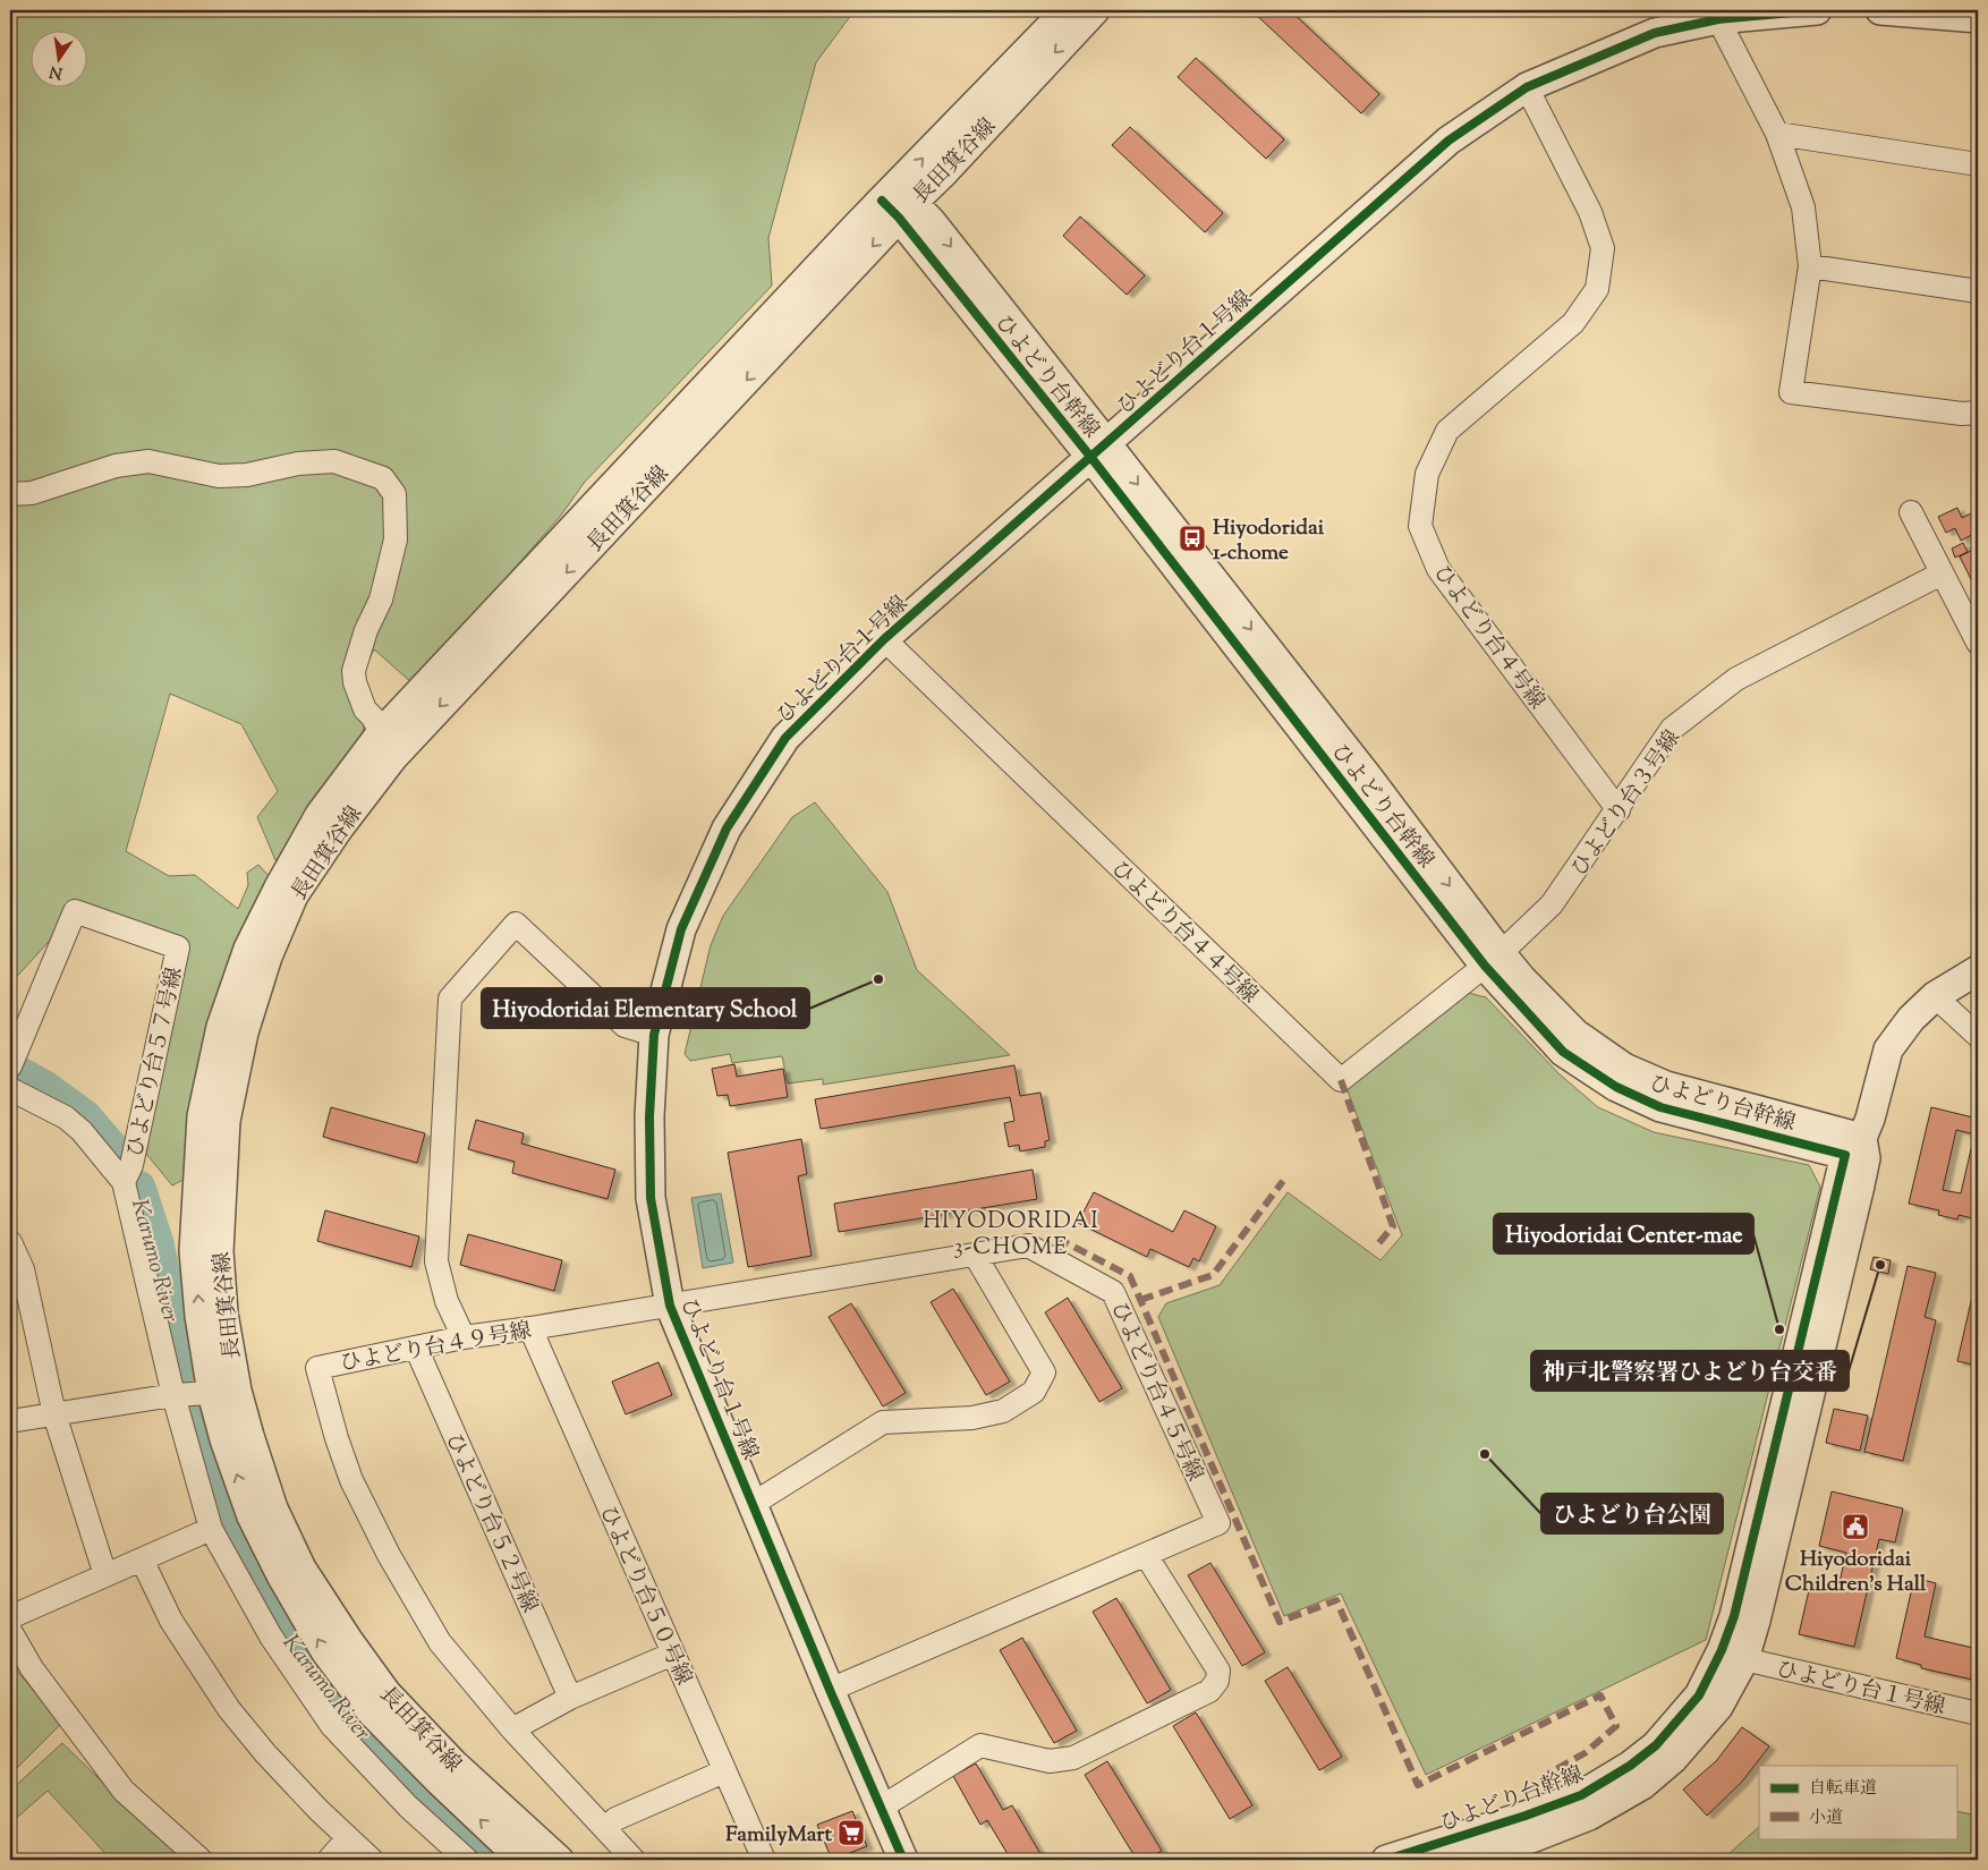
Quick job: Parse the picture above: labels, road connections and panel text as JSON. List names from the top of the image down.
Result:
{
  "streets": {
    "street": [
      "長田箕谷線",
      "ひよどり台１号線",
      "ひよどり台幹線",
      "ひよどり台４号線",
      "ひよどり台３号線",
      "ひよどり台４４号線",
      "ひよどり台５７号線",
      "ひよどり台４９号線",
      "ひよどり台４５号線",
      "ひよどり台５２号線",
      "ひよどり台５０号線"
    ]
  },
  "crossings": [
    ["長田箕谷線", "ひよどり台幹線"],
    ["ひよどり台１号線", "ひよどり台幹線"],
    ["ひよどり台１号線", "ひよどり台４号線"],
    ["ひよどり台１号線", "ひよどり台４４号線"],
    ["ひよどり台１号線", "ひよどり台４９号線"],
    ["ひよどり台１号線", "ひよどり台４５号線"],
    ["ひよどり台幹線", "ひよどり台３号線"],
    ["ひよどり台幹線", "ひよどり台４４号線"],
    ["ひよどり台４号線", "ひよどり台３号線"],
    ["ひよどり台３号線", "ひよどり台４４号線"],
    ["ひよどり台４９号線", "ひよどり台４５号線"],
    ["ひよどり台４９号線", "ひよどり台５２号線"],
    ["ひよどり台４９号線", "ひよどり台５０号線"]
  ],
  "districts": ["HIYODORIDAI 3-CHOME"],
  "water": ["Karumo River"],
  "places": {
    "bus stop": ["Hiyodoridai 1-chome"],
    "other": [
      "Hiyodoridai Elementary School",
      "神戸北警察署ひよどり台交番",
      "Hiyodoridai Center-mae",
      "ひよどり台公園"
    ],
    "public building": ["Hiyodoridai Children's Hall"],
    "supermarket": ["FamilyMart"]
  },
  "legend": ["自転車道", "小道"],
  "north": "bottom"
}
